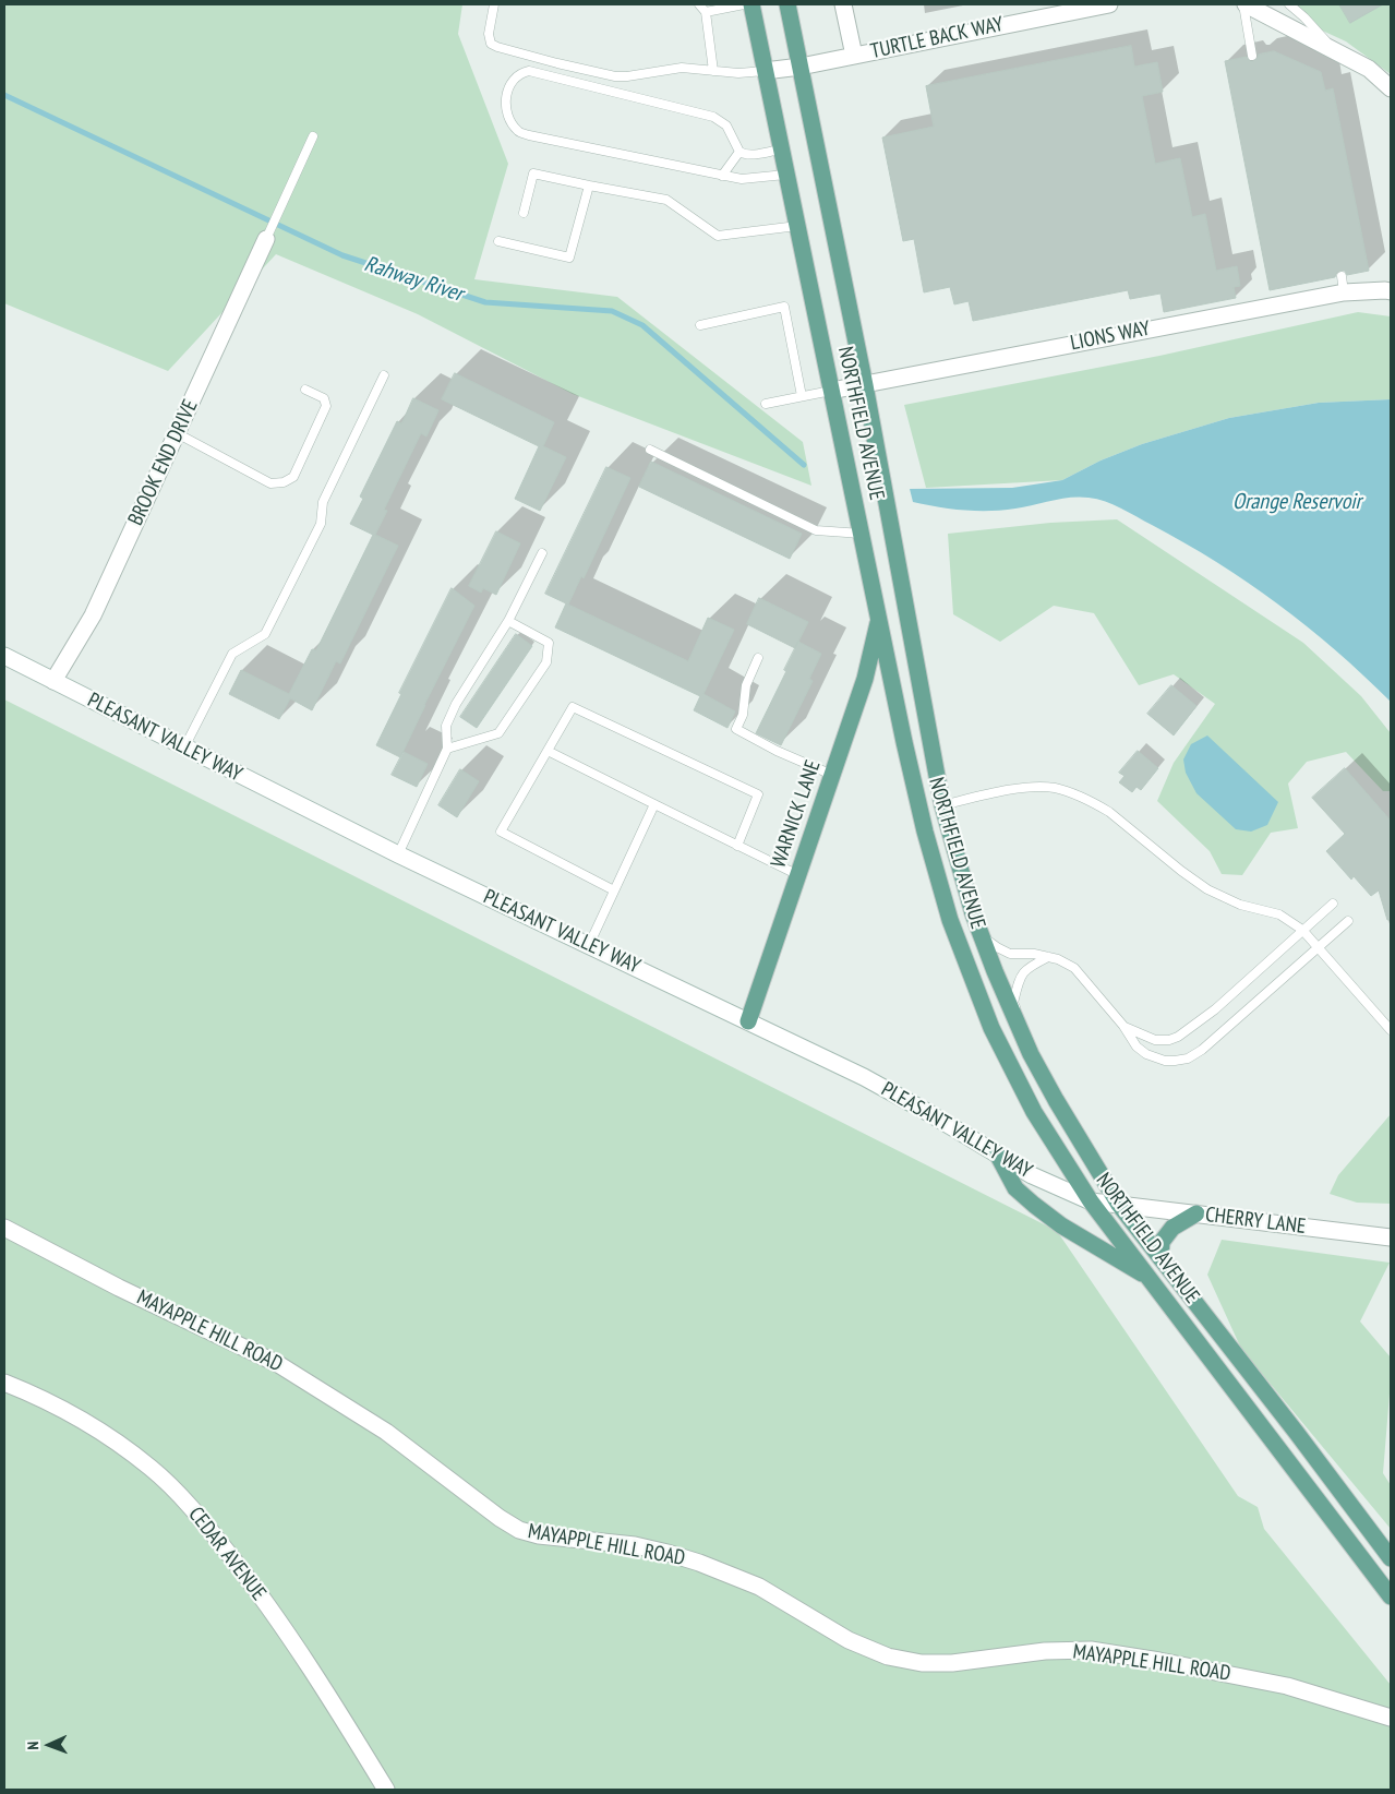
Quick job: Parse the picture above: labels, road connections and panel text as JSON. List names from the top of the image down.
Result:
{
  "streets": {
    "main road": ["NORTHFIELD AVENUE", "WARNICK LANE"],
    "street": [
      "TURTLE BACK WAY",
      "LIONS WAY",
      "BROOK END DRIVE",
      "PLEASANT VALLEY WAY",
      "CHERRY LANE",
      "MAYAPPLE HILL ROAD",
      "CEDAR AVENUE"
    ]
  },
  "crossings": [
    ["TURTLE BACK WAY", "NORTHFIELD AVENUE"],
    ["LIONS WAY", "NORTHFIELD AVENUE"],
    ["NORTHFIELD AVENUE", "PLEASANT VALLEY WAY"],
    ["NORTHFIELD AVENUE", "WARNICK LANE"],
    ["NORTHFIELD AVENUE", "CHERRY LANE"],
    ["BROOK END DRIVE", "PLEASANT VALLEY WAY"],
    ["PLEASANT VALLEY WAY", "WARNICK LANE"],
    ["PLEASANT VALLEY WAY", "CHERRY LANE"]
  ],
  "water": ["Rahway River", "Orange Reservoir"],
  "north": "left"
}
